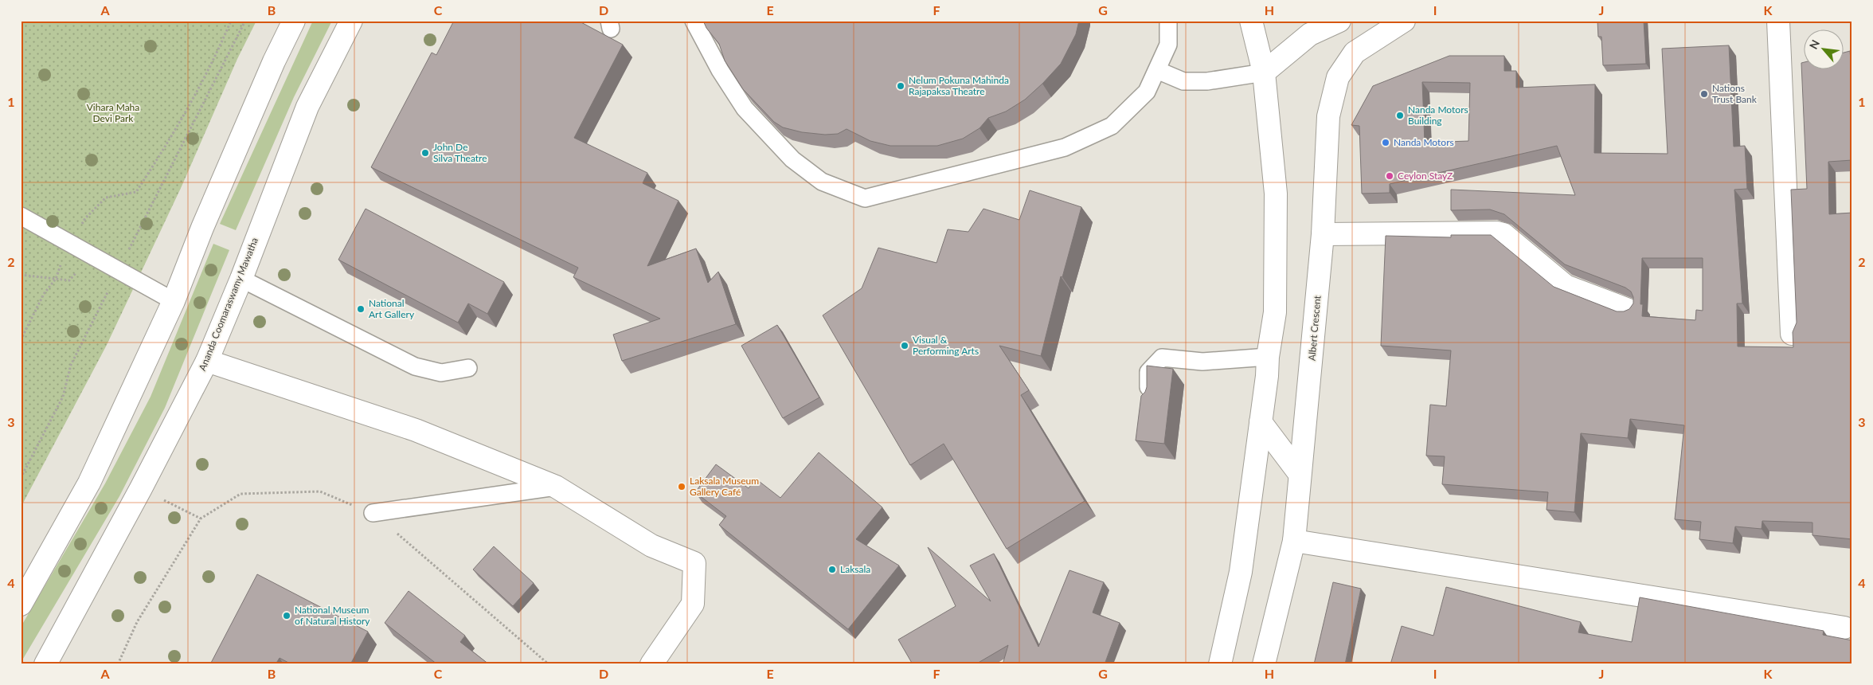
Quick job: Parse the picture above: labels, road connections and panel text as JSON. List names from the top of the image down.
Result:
{
  "streets": {
    "main road": ["Ananda Coomaraswamy Mawatha", "Albert Crescent"]
  },
  "parks": ["Vihara Maha Devi Park"],
  "places": [
    "Nelum Pokuna Mahinda Rajapaksa Theatre",
    "Nations Trust Bank",
    "Nanda Motors Building",
    "Nanda Motors",
    "John De Silva Theatre",
    "Ceylon StayZ",
    "National Art Gallery",
    "Visual & Performing Arts",
    "Laksala Museum Gallery Café",
    "Laksala",
    "National Museum of Natural History"
  ],
  "north": "top left",
  "grid": {
    "columns": [
      "A",
      "B",
      "C",
      "D",
      "E",
      "F",
      "G",
      "H",
      "I",
      "J",
      "K"
    ],
    "rows": [
      "1",
      "2",
      "3",
      "4"
    ]
  }
}
